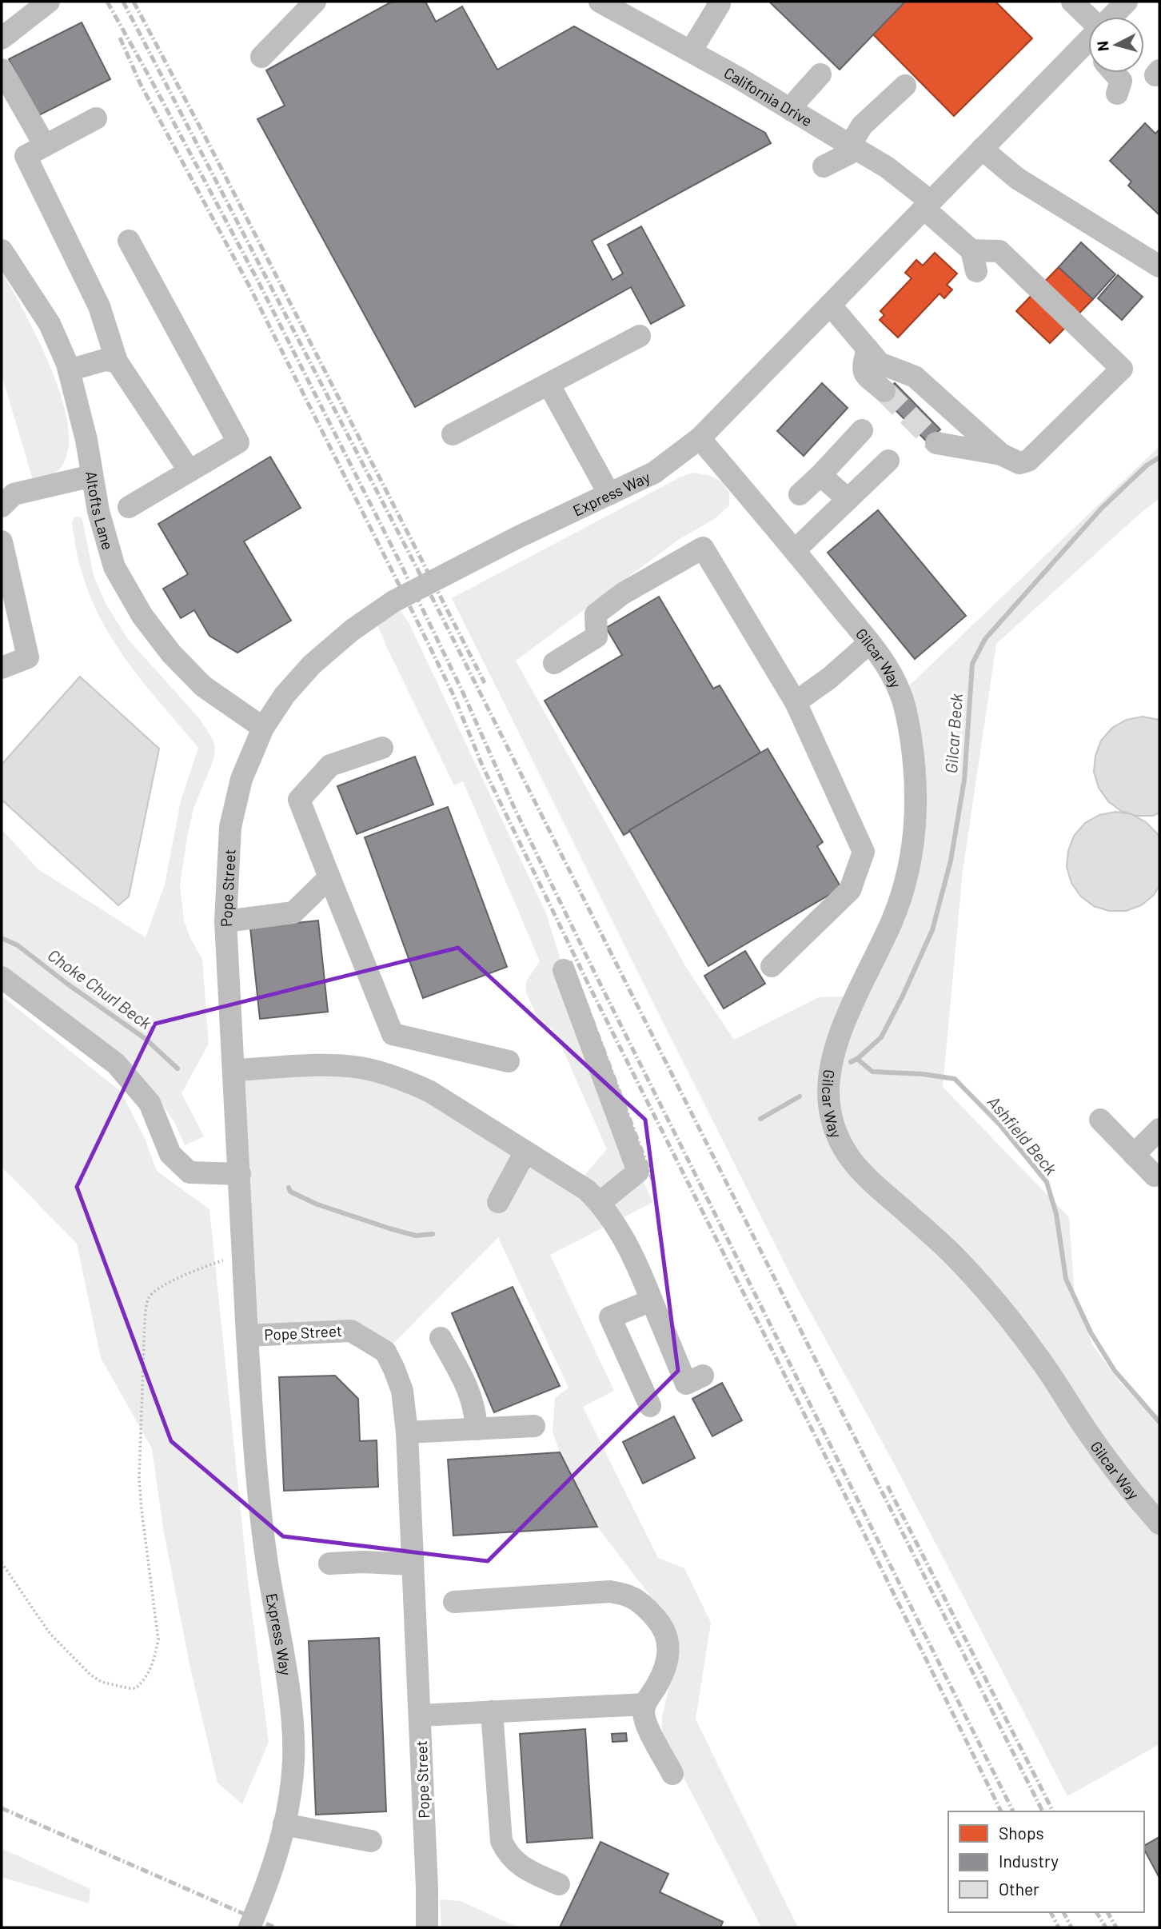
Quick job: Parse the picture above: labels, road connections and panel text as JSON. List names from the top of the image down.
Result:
{
  "streets": {
    "street": [
      "California Drive",
      "Express Way",
      "Altofts Lane",
      "Gilcar Way",
      "Pope Street"
    ]
  },
  "crossings": [
    ["California Drive", "Express Way"],
    ["Express Way", "Altofts Lane"],
    ["Express Way", "Gilcar Way"],
    ["Express Way", "Pope Street"],
    ["Altofts Lane", "Pope Street"]
  ],
  "water": ["Gilcar Beck", "Choke Churl Beck", "Ashfield Beck"],
  "legend": ["Shops", "Industry", "Other"],
  "north": "left"
}
